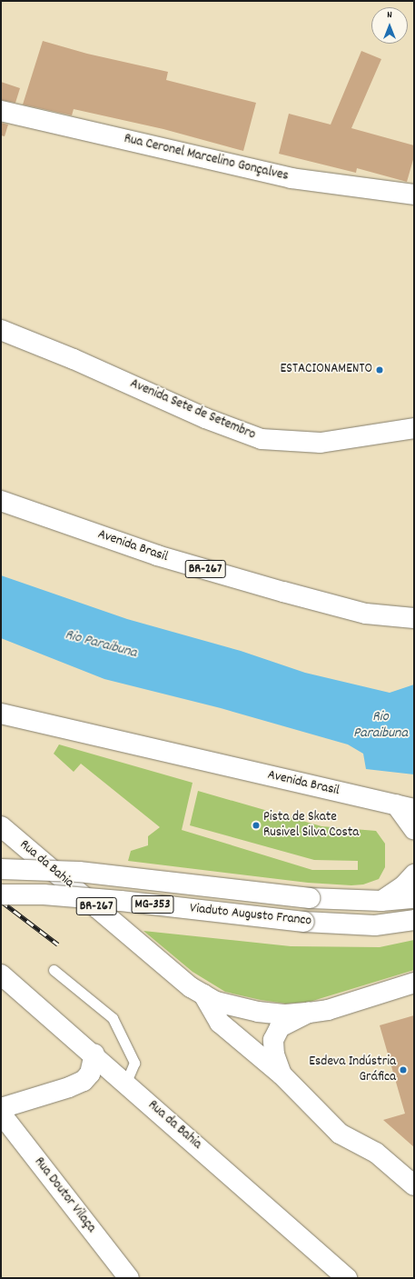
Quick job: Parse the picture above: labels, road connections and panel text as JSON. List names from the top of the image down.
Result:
{
  "streets": {
    "main road": [
      "Rua Ceronel Marcelino Gonçalves",
      "Avenida Sete de Setembro",
      "Avenida Brasil",
      "BR-267",
      "Rua da Bahia",
      "MG-353",
      "Viaduto Augusto Franco",
      "Rua Doutor Vilaça"
    ]
  },
  "crossings": [
    ["BR-267", "Rua da Bahia"]
  ],
  "water": ["Rio Paraibuna"],
  "places": ["ESTACIONAMENTO", "Pista de Skate Rusivel Silva Costa", "Esdeva Indústria Gráfica"],
  "north": "top"
}
